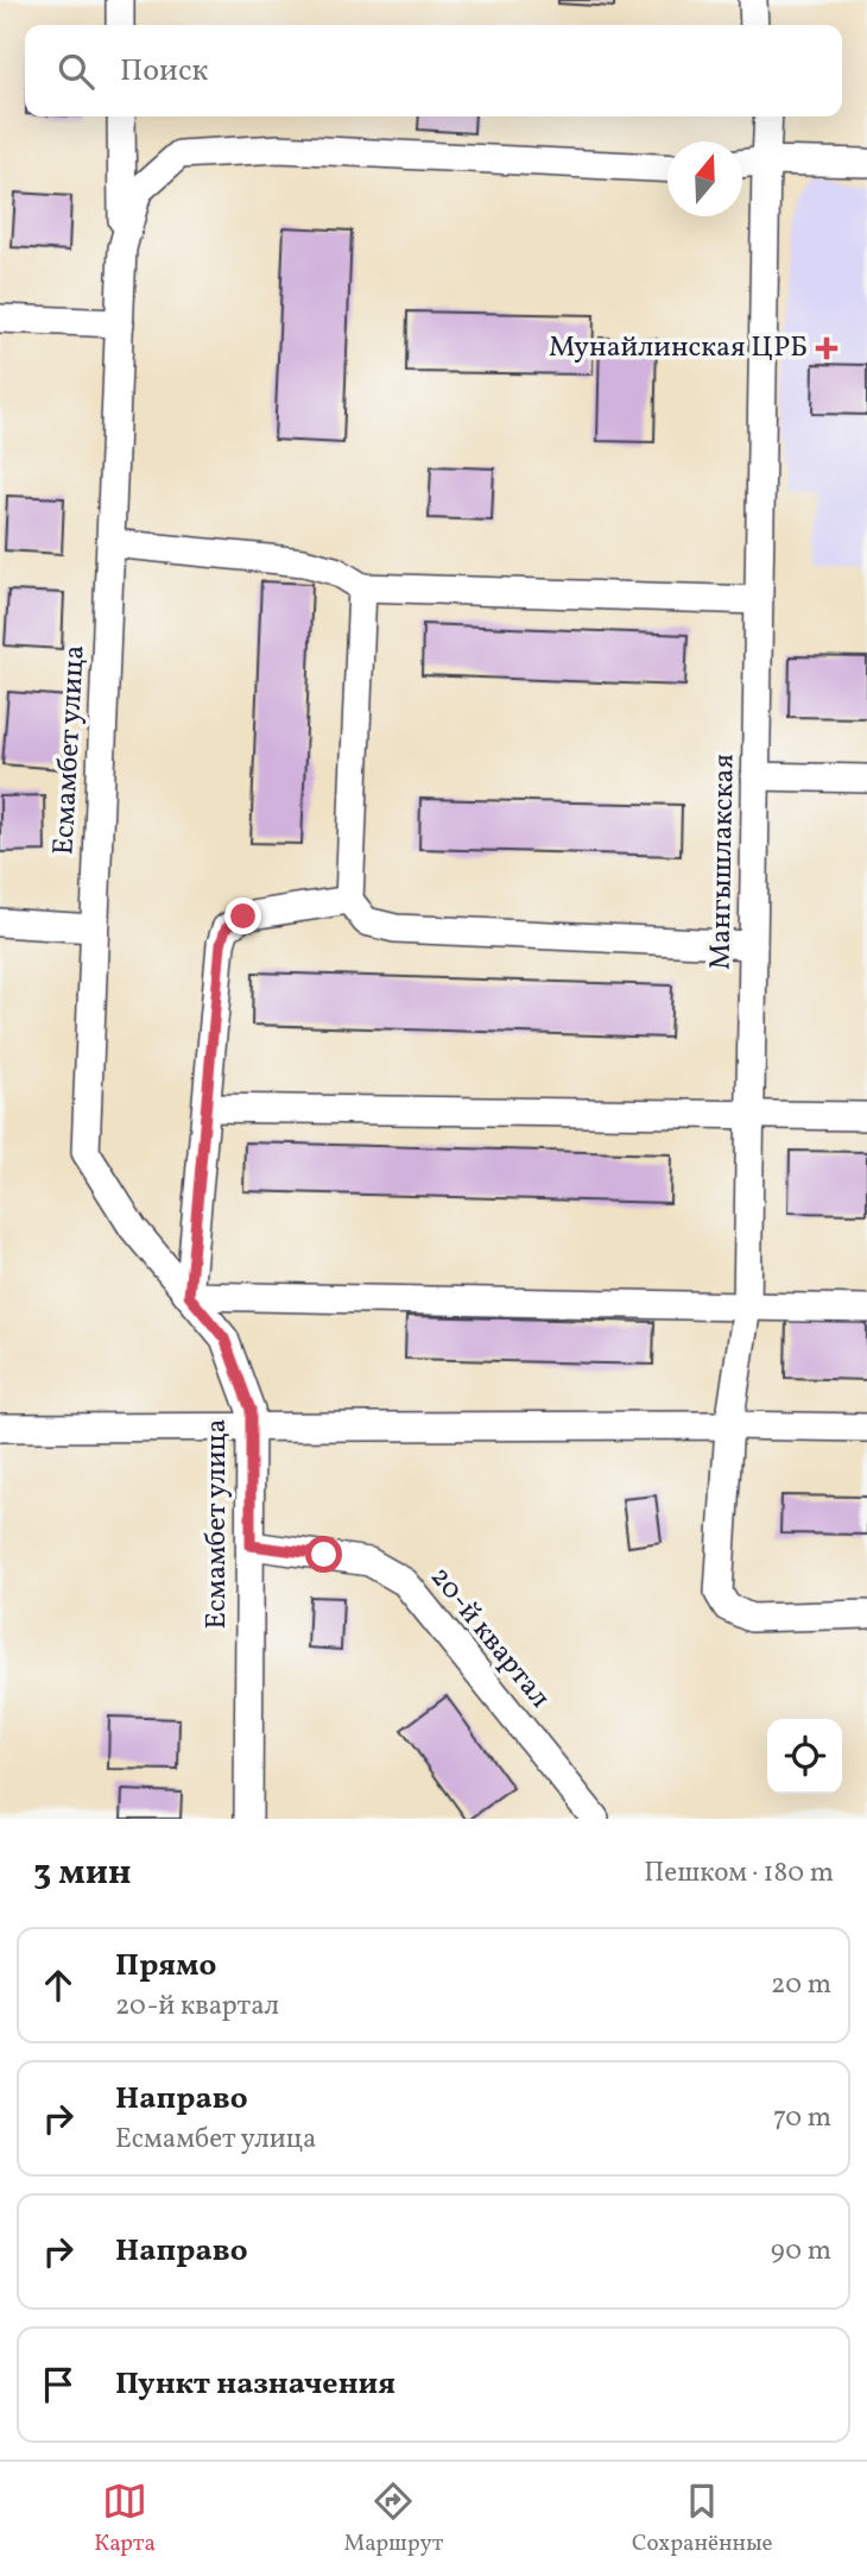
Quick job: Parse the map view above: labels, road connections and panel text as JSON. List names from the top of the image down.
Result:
{
  "streets": {
    "street": ["Есмамбет улица", "Мангышлакская", "20-й квартал"]
  },
  "crossings": [
    ["Есмамбет улица", "20-й квартал"]
  ],
  "places": {
    "health": ["Мунайлинская ЦРБ"]
  },
  "north": "top",
  "page": {
    "search": "Поиск",
    "heading": ["3 мин", "Пешком · 180 m"],
    "list": [
      ["Прямо", "20-й квартал", "20 m"],
      ["Направо", "Есмамбет улица", "70 m"],
      ["Направо", "90 m"],
      "Пункт назначения"
    ],
    "nav": ["Карта", "Маршрут", "Сохранённые"]
  }
}
